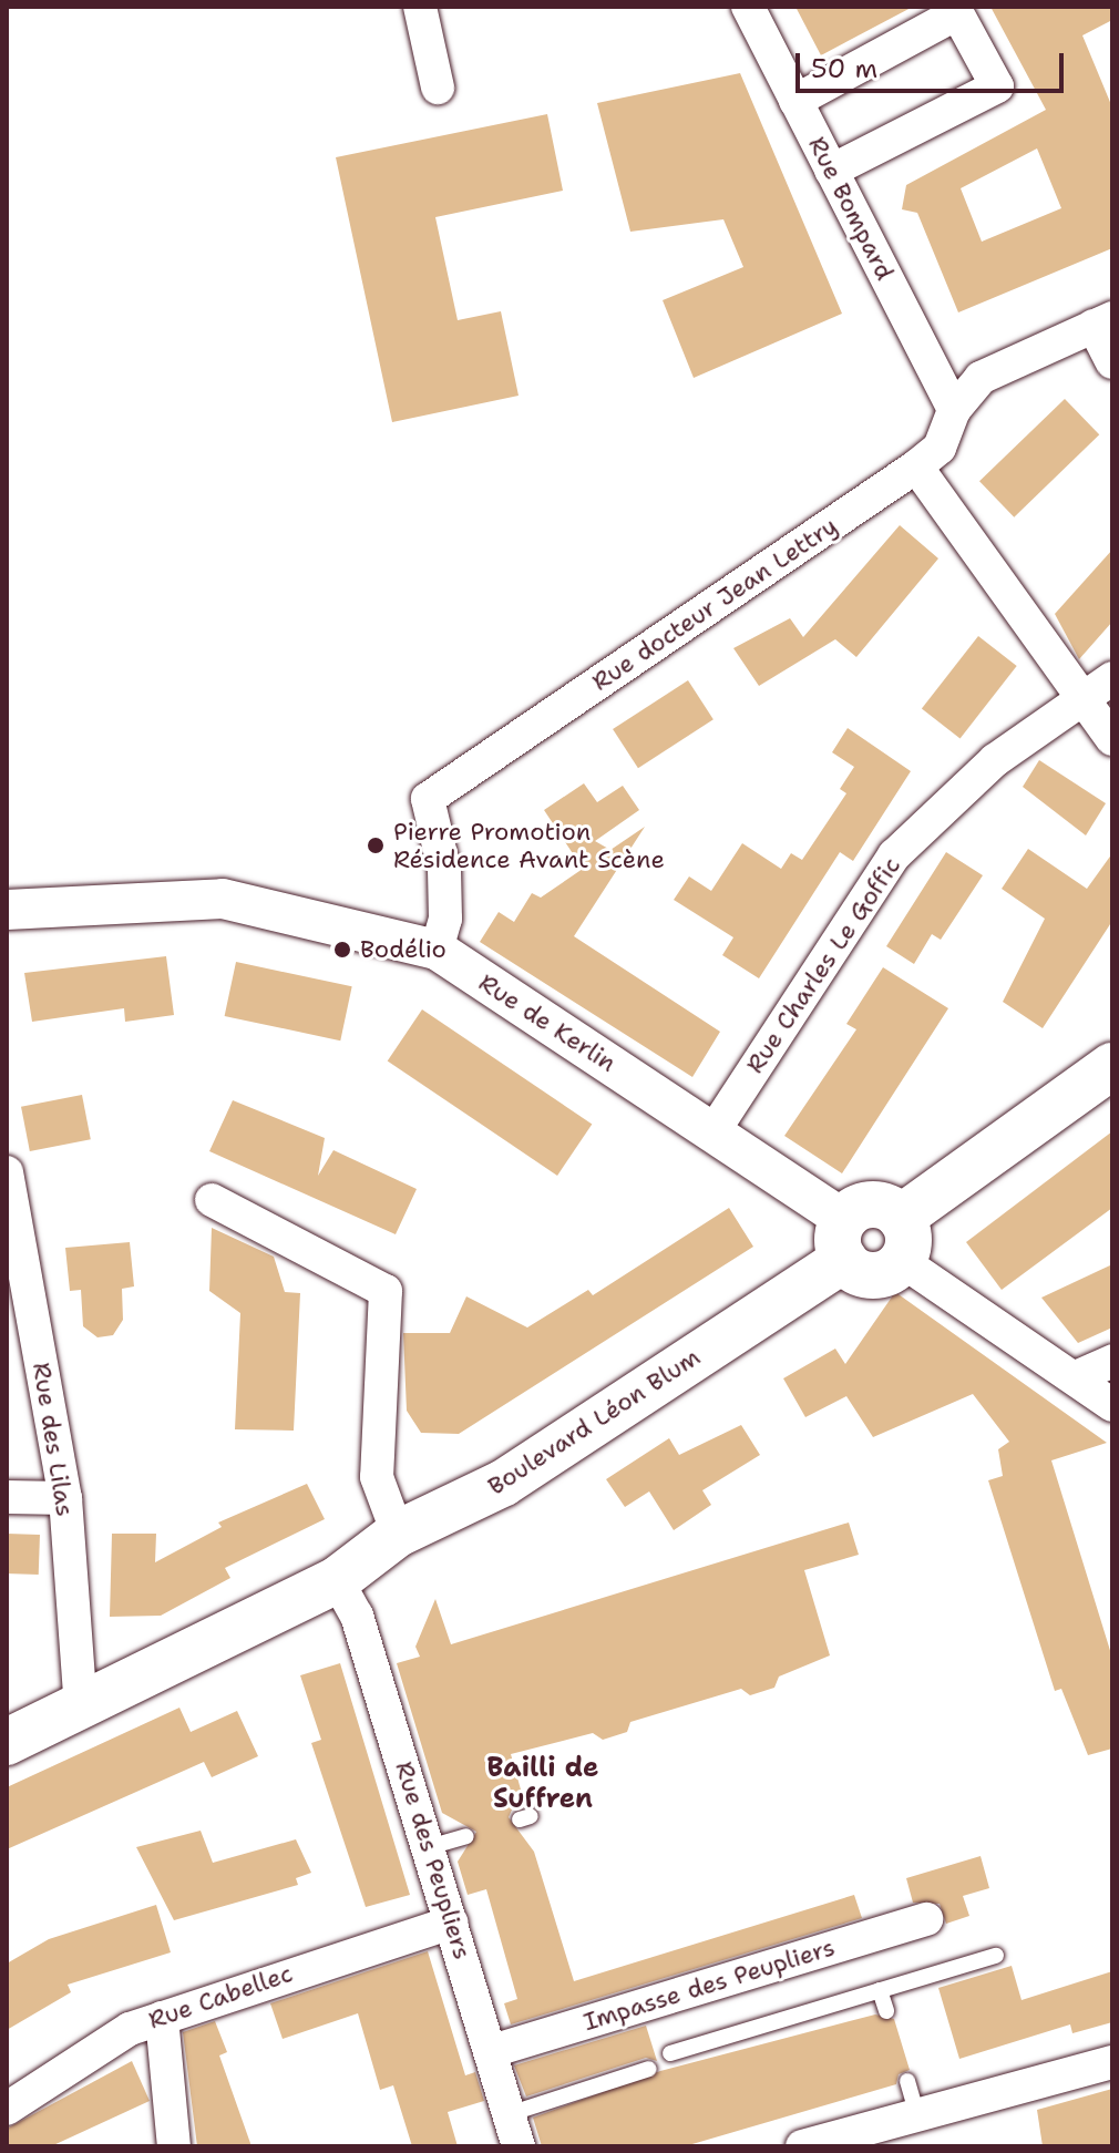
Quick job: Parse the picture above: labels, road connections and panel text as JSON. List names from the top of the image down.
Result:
{
  "streets": {
    "main road": ["Boulevard Léon Blum"],
    "street": [
      "Rue Bompard",
      "Rue docteur Jean Lettry",
      "Rue Charles Le Goffic",
      "Rue de Kerlin",
      "Rue des Lilas",
      "Rue des Peupliers",
      "Impasse des Peupliers",
      "Rue Cabellec"
    ]
  },
  "crossings": [
    ["Rue Bompard", "Rue docteur Jean Lettry"],
    ["Rue docteur Jean Lettry", "Rue de Kerlin"],
    ["Rue Charles Le Goffic", "Rue de Kerlin"],
    ["Rue de Kerlin", "Boulevard Léon Blum"],
    ["Boulevard Léon Blum", "Rue des Lilas"],
    ["Boulevard Léon Blum", "Rue des Peupliers"],
    ["Rue des Peupliers", "Impasse des Peupliers"],
    ["Rue des Peupliers", "Rue Cabellec"]
  ],
  "districts": ["Bailli de Suffren"],
  "places": ["Pierre Promotion Résidence Avant Scène", "Bodélio"],
  "scale_bar": "50 m"
}
